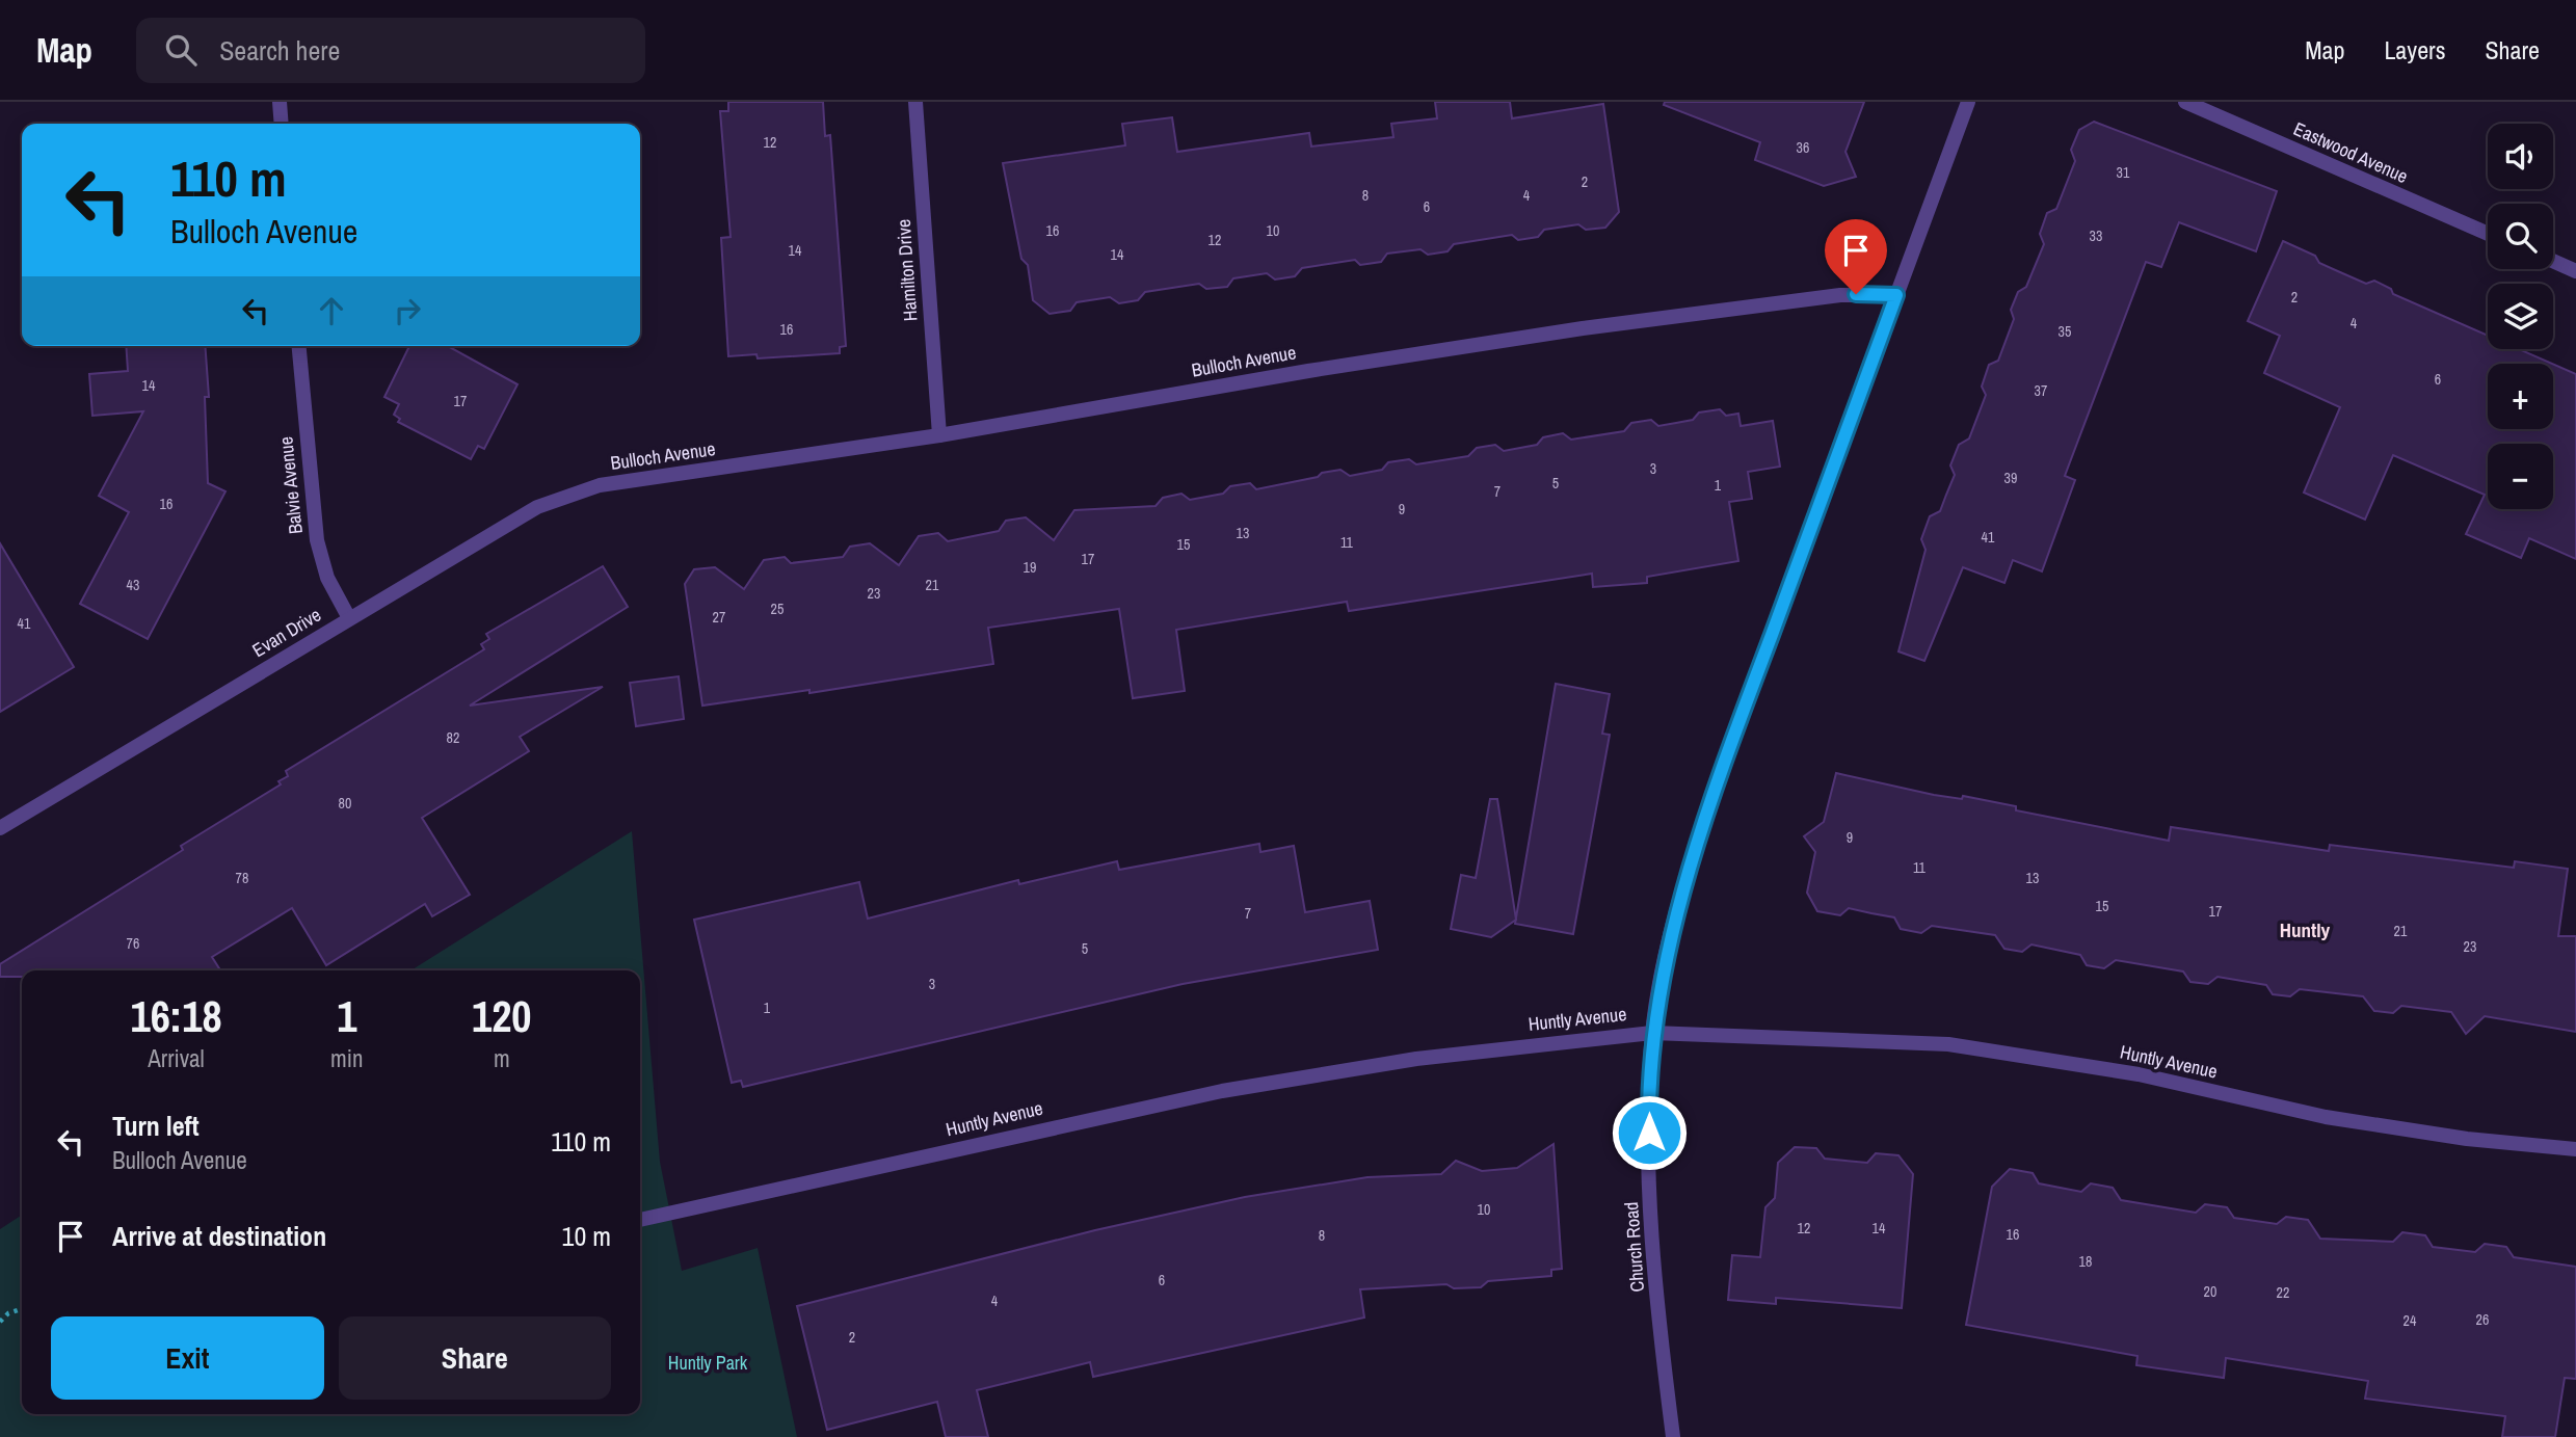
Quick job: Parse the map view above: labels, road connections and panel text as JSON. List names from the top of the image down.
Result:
{
  "streets": {
    "street": [
      "Eastwood Avenue",
      "Hamilton Drive",
      "Bulloch Avenue",
      "Balvie Avenue",
      "Evan Drive",
      "Huntly Avenue",
      "Church Road"
    ]
  },
  "crossings": [
    ["Hamilton Drive", "Bulloch Avenue"],
    ["Bulloch Avenue", "Evan Drive"],
    ["Bulloch Avenue", "Church Road"],
    ["Balvie Avenue", "Evan Drive"],
    ["Huntly Avenue", "Church Road"]
  ],
  "districts": ["Huntly"],
  "parks": ["Huntly Park"],
  "house_numbers": [
    "12",
    "36",
    "31",
    "2",
    "8",
    "4",
    "6",
    "16",
    "10",
    "33",
    "12",
    "14",
    "14",
    "2",
    "4",
    "16",
    "35",
    "6",
    "14",
    "37",
    "17",
    "3",
    "39",
    "5",
    "1",
    "7",
    "16",
    "9",
    "13",
    "41",
    "11",
    "15",
    "17",
    "19",
    "43",
    "21",
    "23",
    "25",
    "27",
    "41",
    "82",
    "80",
    "9",
    "11",
    "78",
    "13",
    "15",
    "17",
    "7",
    "21",
    "76",
    "23",
    "5",
    "3",
    "1",
    "10",
    "12",
    "14",
    "16",
    "8",
    "18",
    "6",
    "20",
    "22",
    "4",
    "26",
    "24",
    "2"
  ],
  "page": {
    "header": "Map",
    "search": "Search here",
    "nav": ["Map", "Layers", "Share"],
    "map_buttons": ["+", "−"],
    "turn": ["110 m", "Bulloch Avenue"],
    "eta": [
      "16:18",
      "Arrival",
      "1",
      "min",
      "120",
      "m"
    ],
    "list": [
      {
        "name": "Turn left",
        "note": "Bulloch Avenue",
        "value": "110 m"
      },
      {
        "name": "Arrive at destination",
        "value": "10 m"
      }
    ],
    "buttons": ["Exit", "Share"]
  }
}
